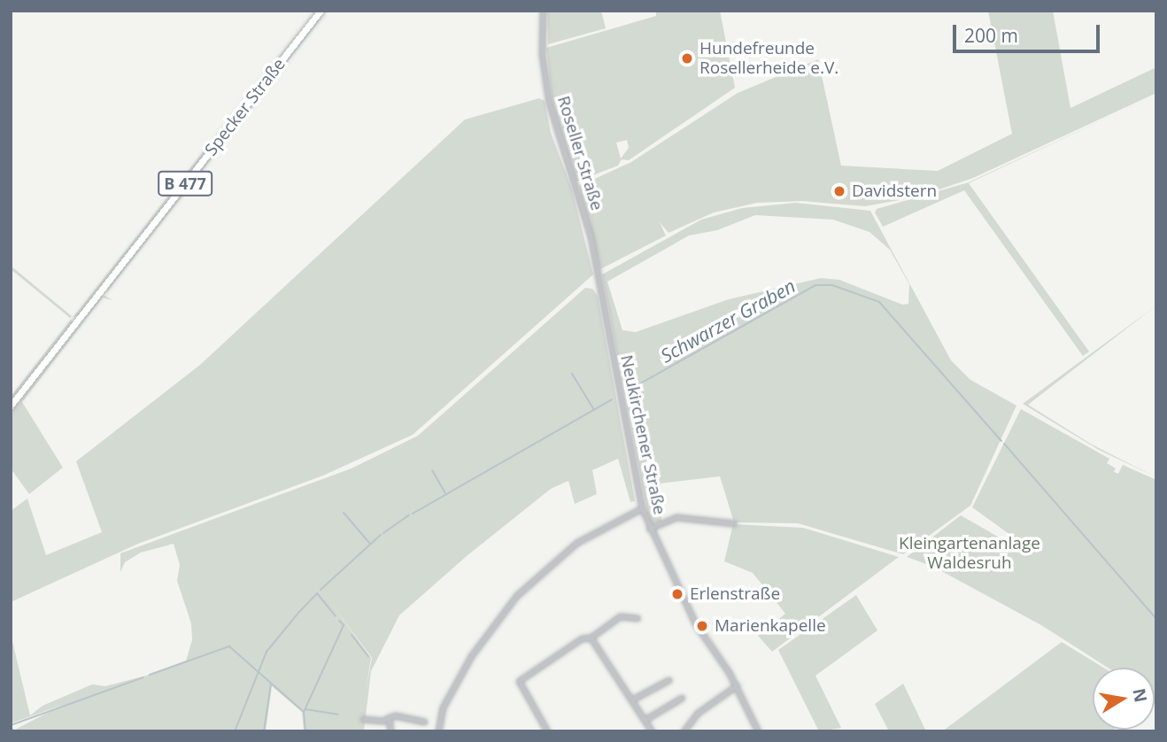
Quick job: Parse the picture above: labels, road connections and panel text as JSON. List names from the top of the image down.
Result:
{
  "streets": {
    "main road": ["Specker Straße", "B 477"],
    "street": ["Roseller Straße", "Neukirchener Straße"]
  },
  "crossings": [
    ["Roseller Straße", "Neukirchener Straße"]
  ],
  "water": ["Schwarzer Graben"],
  "parks": ["Kleingartenanlage Waldesruh"],
  "places": [
    "Hundefreunde Rosellerheide e.V.",
    "Davidstern",
    "Erlenstraße",
    "Marienkapelle"
  ],
  "scale_bar": "200 m",
  "north": "right"
}
